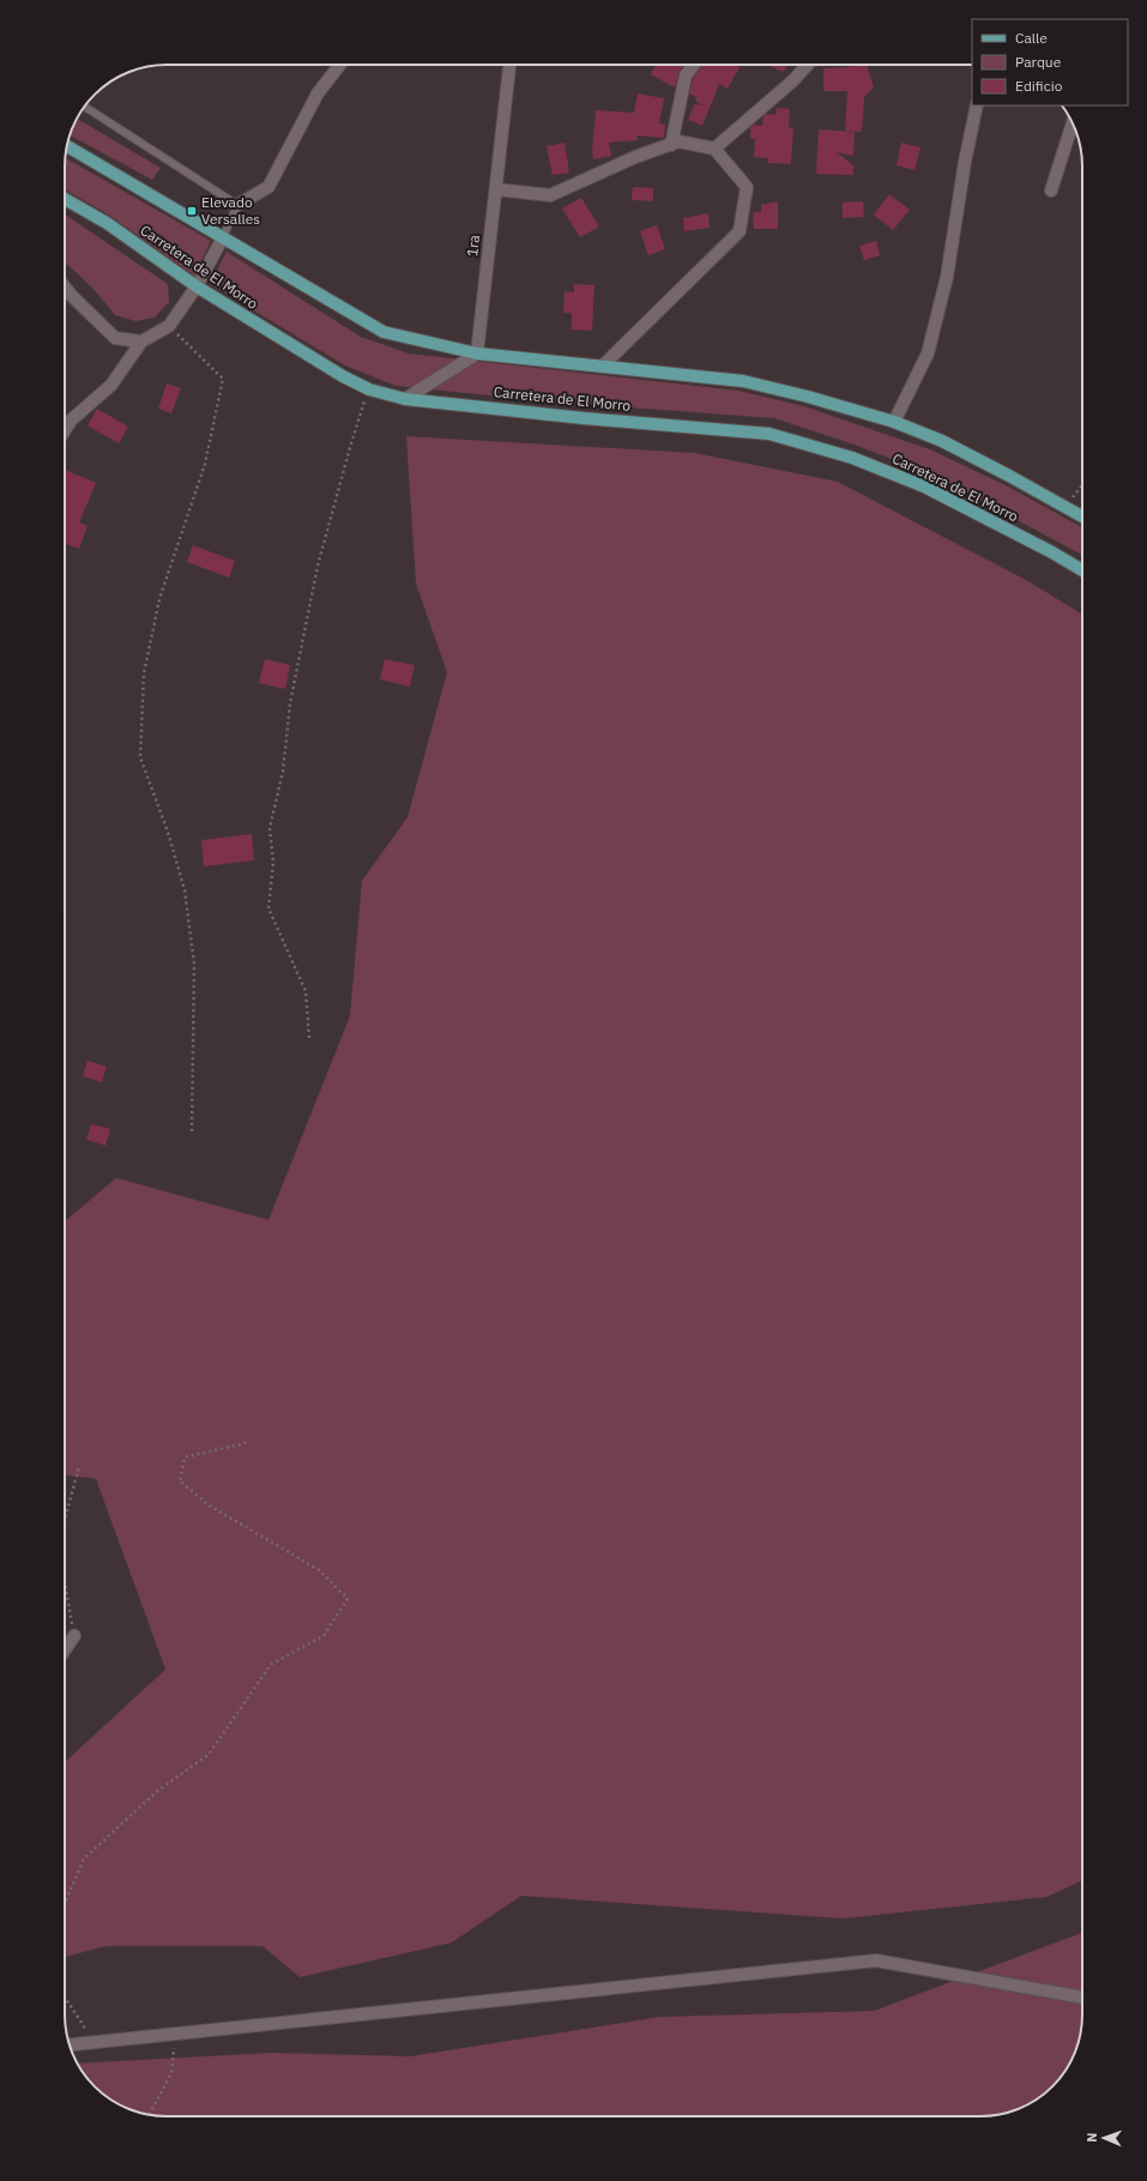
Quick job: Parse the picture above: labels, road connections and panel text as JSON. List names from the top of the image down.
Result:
{
  "streets": {
    "main road": ["Carretera de El Morro"],
    "street": ["1ra"]
  },
  "places": {
    "transit": ["Elevado Versalles"]
  },
  "legend": ["Calle", "Parque", "Edificio"],
  "north": "left"
}
